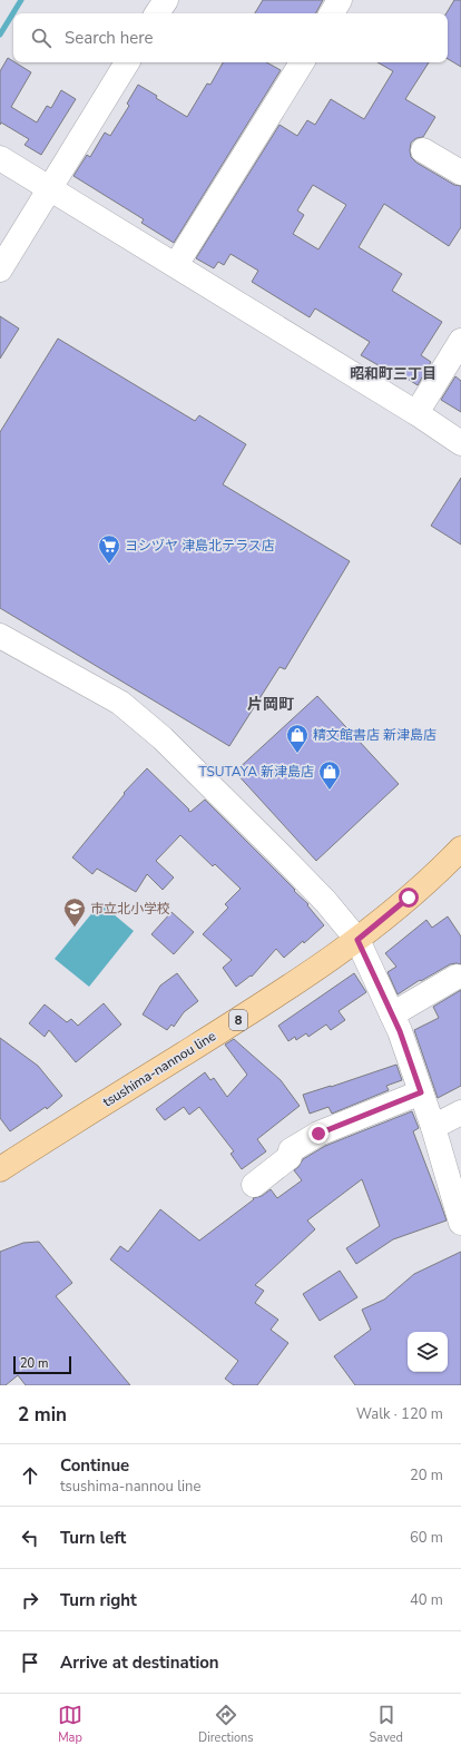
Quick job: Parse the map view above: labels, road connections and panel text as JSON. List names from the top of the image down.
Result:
{
  "streets": {
    "main road": ["8", "tsushima-nannou line"]
  },
  "districts": ["昭和町三丁目", "片岡町"],
  "places": {
    "supermarket": ["ヨシヅヤ 津島北テラス店"],
    "shop": ["精文館書店 新津島店", "TSUTAYA 新津島店"],
    "school or university": ["市立北小学校"]
  },
  "scale_bar": "20 m",
  "page": {
    "search": "Search here",
    "scale": "20 m",
    "heading": ["2 min", "Walk · 120 m"],
    "list": [
      ["Continue", "tsushima-nannou line", "20 m"],
      ["Turn left", "60 m"],
      ["Turn right", "40 m"],
      "Arrive at destination"
    ],
    "nav": ["Map", "Directions", "Saved"]
  }
}
